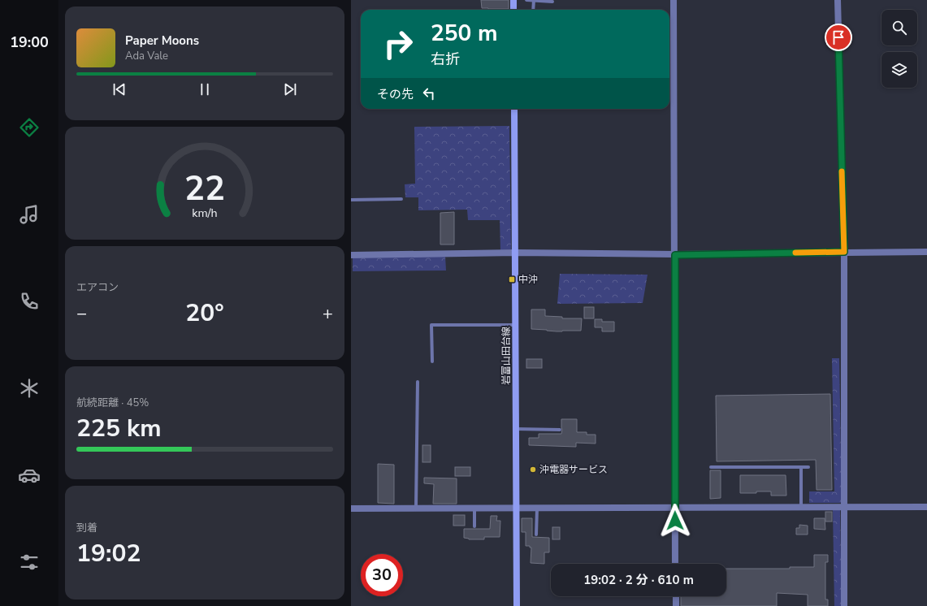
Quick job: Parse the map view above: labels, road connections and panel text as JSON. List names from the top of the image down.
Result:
{
  "streets": {
    "main road": ["岩富山田台線"]
  },
  "places": {
    "transit": ["中沖"],
    "other": ["沖電器サービス"]
  },
  "page": {
    "tabs": "19:00",
    "turn": ["250 m", "右折"],
    "song": ["Paper Moons", "Ada Vale"],
    "then": "その先",
    "tile": [
      "エアコン",
      ["航続距離 · 45%", "225 km"],
      ["到着", "19:02"]
    ],
    "heat": ["−", "20°", "+"],
    "limit": "30",
    "trip": "19:02 · 2 分 · 610 m",
    "gauge": ["22", "km/h"]
  }
}
